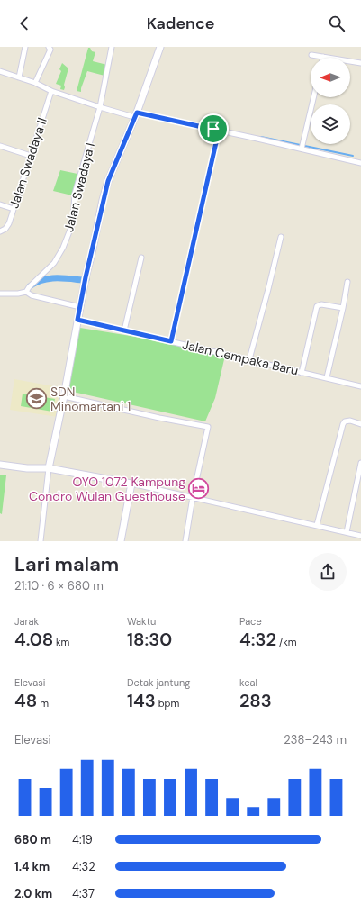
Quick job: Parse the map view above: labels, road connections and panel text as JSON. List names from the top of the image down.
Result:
{
  "streets": {
    "street": ["Jalan Swadaya II", "Jalan Swadaya I", "Jalan Cempaka Baru"]
  },
  "places": {
    "school or university": ["SDN Minomartani 1"],
    "hotel": ["OYO 1072 Kampung Condro Wulan Guesthouse"]
  },
  "north": "left",
  "page": {
    "header": "Kadence",
    "heading": ["Lari malam", "21:10 · 6 × 680 m"],
    "stats": [
      ["Jarak", "4.08 km"],
      ["Waktu", "18:30"],
      ["Pace", "4:32 /km"],
      ["Elevasi", "48 m"],
      ["Detak jantung", "143 bpm"],
      ["kcal", "283"]
    ],
    "chart": ["Elevasi", "238–243 m"],
    "list": [
      {
        "name": "680 m",
        "note": "4:19"
      },
      {
        "name": "1.4 km",
        "note": "4:32"
      },
      {
        "name": "2.0 km",
        "note": "4:37"
      }
    ]
  }
}
